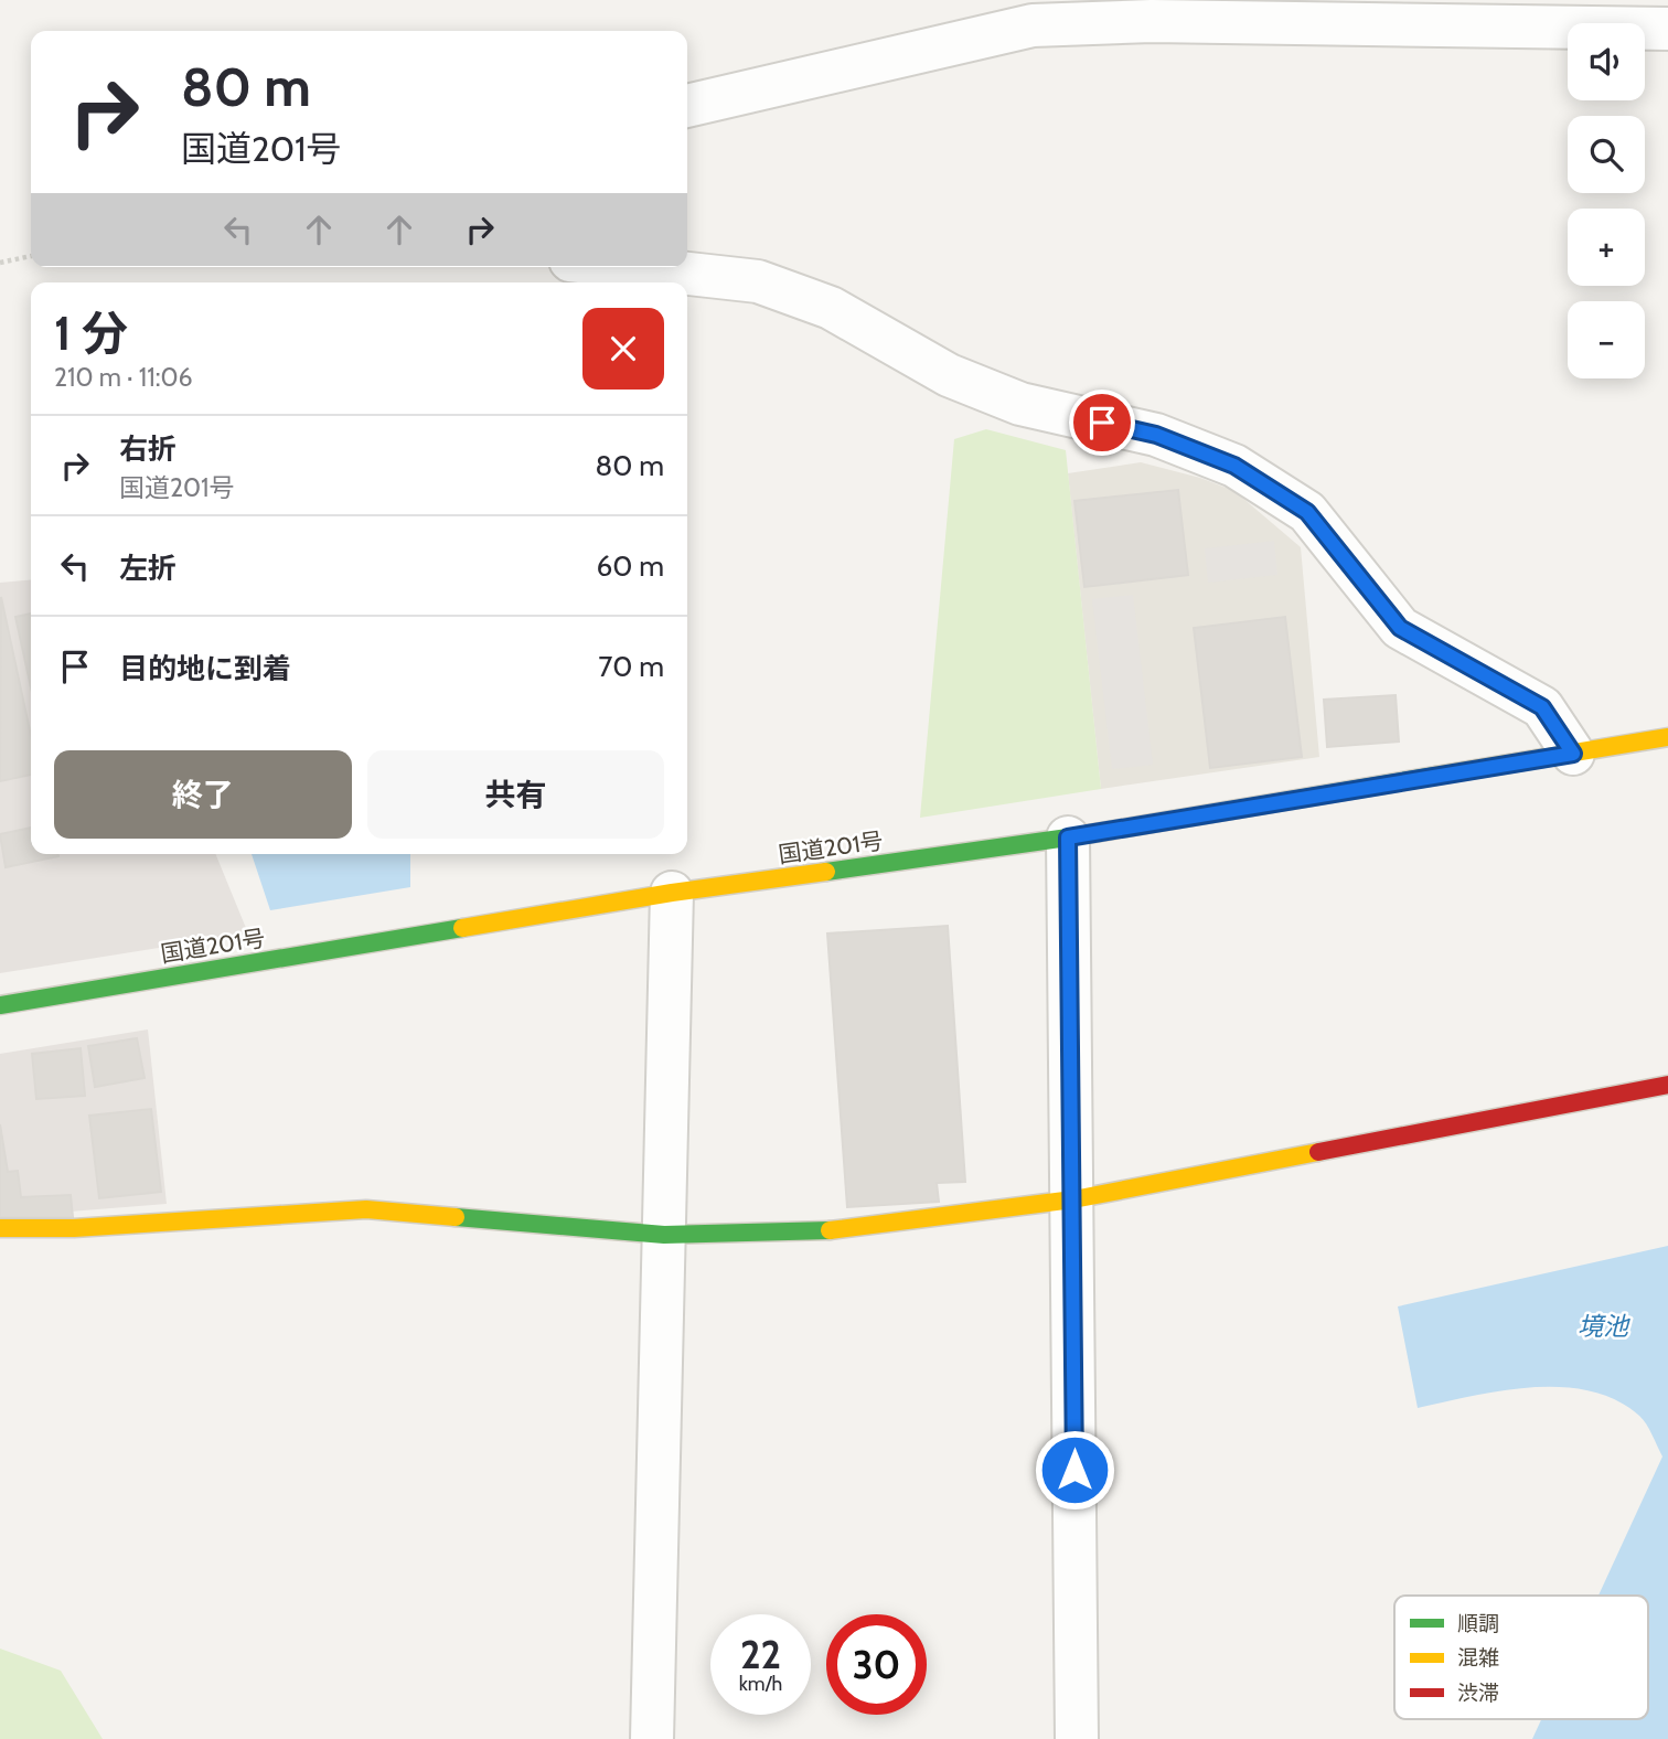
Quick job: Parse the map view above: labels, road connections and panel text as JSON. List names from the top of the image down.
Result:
{
  "streets": {
    "main road": ["国道201号"]
  },
  "water": ["境池"],
  "legend": ["順調", "混雑", "渋滞"],
  "page": {
    "map_buttons": ["+", "−"],
    "turn": ["80 m", "国道201号"],
    "heading": ["1 分", "210 m · 11:06"],
    "list": [
      {
        "name": "右折",
        "note": "国道201号",
        "value": "80 m"
      },
      {
        "name": "左折",
        "value": "60 m"
      },
      {
        "name": "目的地に到着",
        "value": "70 m"
      }
    ],
    "buttons": ["終了", "共有"],
    "speed": "22 km/h",
    "limit": "30"
  }
}
